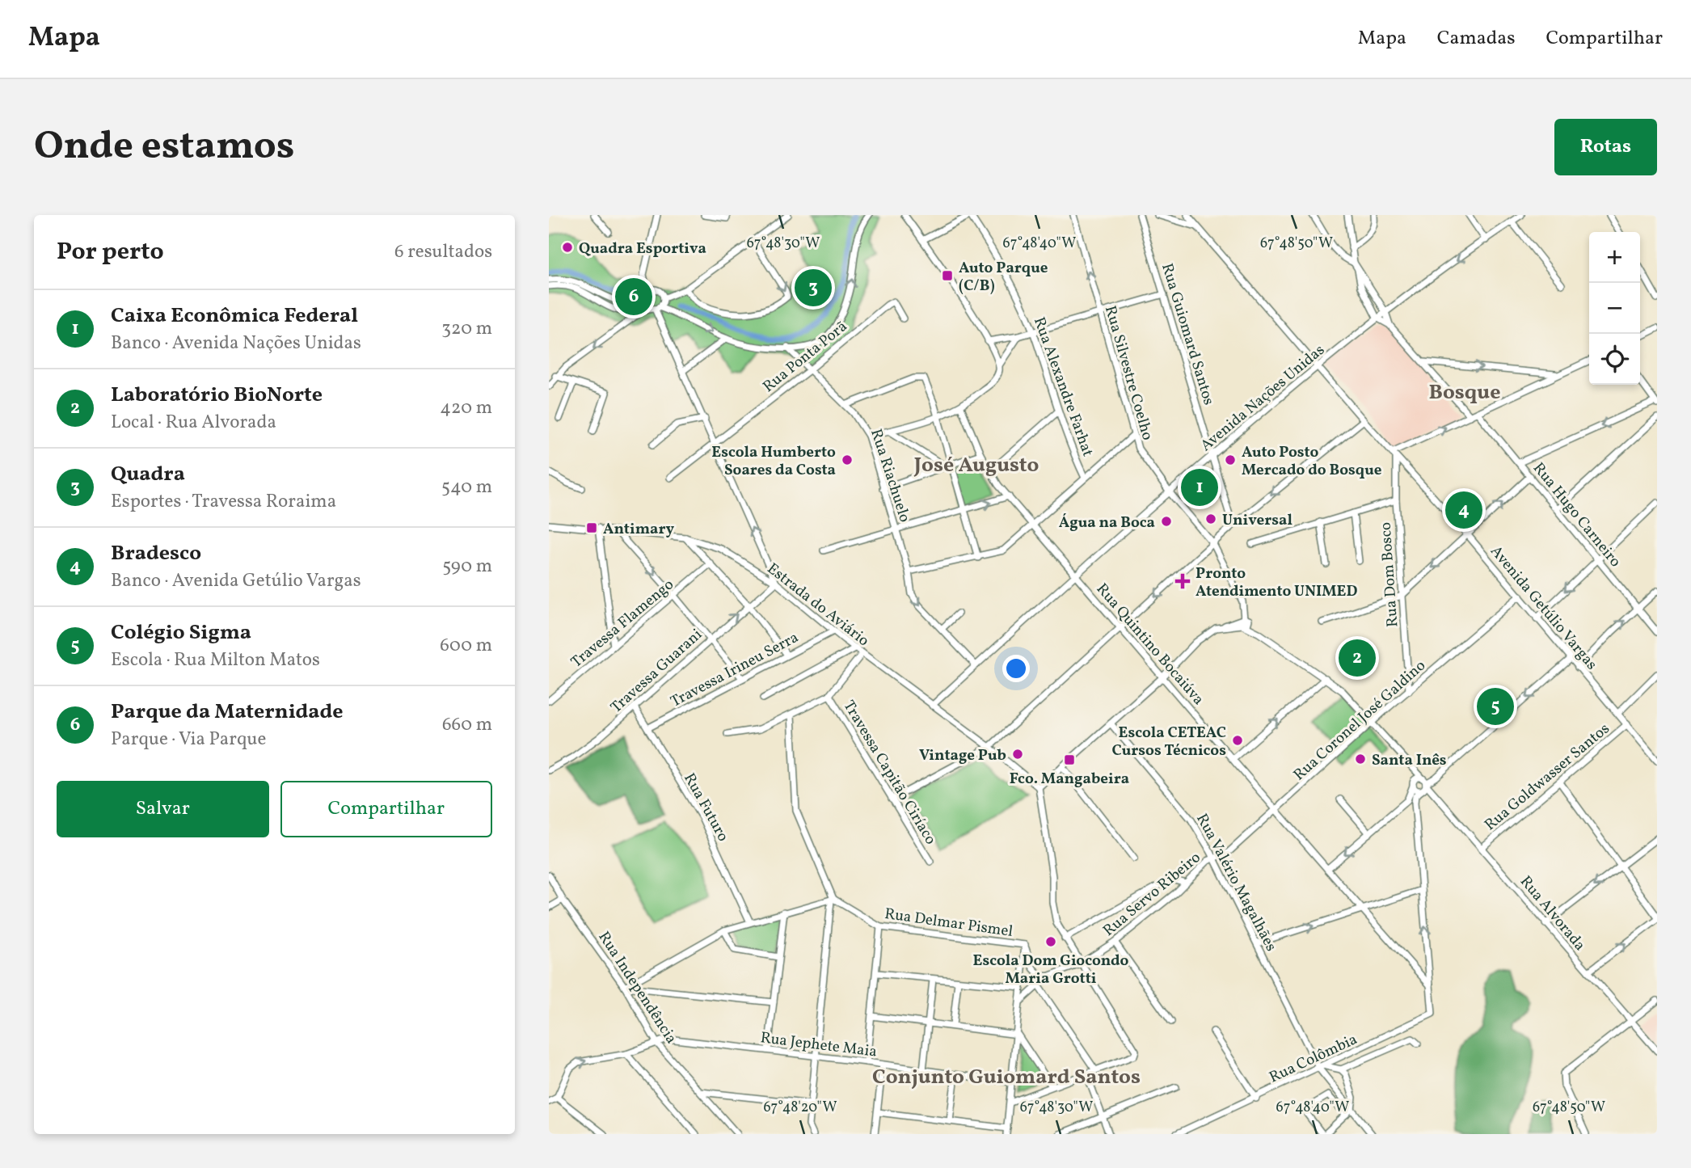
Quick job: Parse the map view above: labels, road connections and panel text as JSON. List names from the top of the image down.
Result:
{
  "streets": {
    "street": [
      "Rua Guiomard Santos",
      "Rua Ponta Porã",
      "Rua Silvestre Coelho",
      "Rua Alexandre Farhat",
      "Avenida Nações Unidas",
      "Rua Riachuelo",
      "Rua Hugo Carneiro",
      "Rua Dom Bosco",
      "Estrada do Aviário",
      "Avenida Getúlio Vargas",
      "Travessa Flamengo",
      "Rua Quintino Bocaiúva",
      "Travessa Irineu Serra",
      "Travessa Guarani",
      "Rua Coronel José Galdino",
      "Travessa Capitão Ciríaco",
      "Rua Goldwasser Santos",
      "Rua Futuro",
      "Rua Valério Magalhães",
      "Rua Servo Ribeiro",
      "Rua Alvorada",
      "Rua Delmar Pismel",
      "Rua Independência",
      "Rua Jephete Maia",
      "Rua Colômbia"
    ]
  },
  "crossings": [
    ["Rua Guiomard Santos", "Avenida Nações Unidas"],
    ["Rua Ponta Porã", "Rua Riachuelo"],
    ["Rua Silvestre Coelho", "Avenida Nações Unidas"],
    ["Avenida Nações Unidas", "Rua Riachuelo"],
    ["Avenida Nações Unidas", "Estrada do Aviário"],
    ["Avenida Nações Unidas", "Avenida Getúlio Vargas"],
    ["Avenida Nações Unidas", "Rua Quintino Bocaiúva"],
    ["Rua Dom Bosco", "Avenida Getúlio Vargas"],
    ["Rua Dom Bosco", "Rua Coronel José Galdino"],
    ["Estrada do Aviário", "Travessa Irineu Serra"],
    ["Estrada do Aviário", "Travessa Guarani"],
    ["Avenida Getúlio Vargas", "Rua Coronel José Galdino"],
    ["Avenida Getúlio Vargas", "Rua Goldwasser Santos"],
    ["Rua Quintino Bocaiúva", "Rua Coronel José Galdino"],
    ["Rua Quintino Bocaiúva", "Rua Colômbia"],
    ["Travessa Irineu Serra", "Rua Futuro"],
    ["Travessa Guarani", "Rua Futuro"],
    ["Rua Coronel José Galdino", "Rua Valério Magalhães"],
    ["Rua Coronel José Galdino", "Rua Servo Ribeiro"],
    ["Rua Goldwasser Santos", "Rua Alvorada"],
    ["Rua Valério Magalhães", "Rua Servo Ribeiro"],
    ["Rua Valério Magalhães", "Rua Colômbia"],
    ["Rua Independência", "Rua Jephete Maia"]
  ],
  "districts": ["Bosque", "José Augusto", "Conjunto Guiomard Santos"],
  "places": {
    "other": [
      "Quadra Esportiva",
      "Escola Humberto Soares da Costa",
      "Auto Posto Mercado do Bosque",
      "Universal",
      "Água na Boca",
      "Escola CETEAC Cursos Técnicos",
      "Vintage Pub",
      "Santa Inês",
      "Escola Dom Giocondo Maria Grotti"
    ],
    "transit": ["Auto Parque (C/B)", "Antimary", "Fco. Mangabeira"],
    "health": ["Pronto Atendimento UNIMED"]
  },
  "page": {
    "header": "Mapa",
    "nav": ["Mapa", "Camadas", "Compartilhar"],
    "buttons": [
      "Rotas",
      ["Salvar", "Compartilhar"]
    ],
    "title": "Onde estamos",
    "heading": ["Por perto", "6 resultados"],
    "map_buttons": ["+", "−"],
    "pins": [
      "3",
      "6",
      "1",
      "4",
      "2",
      "5"
    ],
    "list": [
      {
        "mark": "1",
        "name": "Caixa Econômica Federal",
        "note": "Banco · Avenida Nações Unidas",
        "value": "320 m"
      },
      {
        "mark": "2",
        "name": "Laboratório BioNorte",
        "note": "Local · Rua Alvorada",
        "value": "420 m"
      },
      {
        "mark": "3",
        "name": "Quadra",
        "note": "Esportes · Travessa Roraima",
        "value": "540 m"
      },
      {
        "mark": "4",
        "name": "Bradesco",
        "note": "Banco · Avenida Getúlio Vargas",
        "value": "590 m"
      },
      {
        "mark": "5",
        "name": "Colégio Sigma",
        "note": "Escola · Rua Milton Matos",
        "value": "600 m"
      },
      {
        "mark": "6",
        "name": "Parque da Maternidade",
        "note": "Parque · Via Parque",
        "value": "660 m"
      }
    ]
  },
  "coordinates": [
    "67°48'30\"W",
    "67°48'40\"W",
    "67°48'50\"W",
    "67°48'20\"W"
  ]
}
